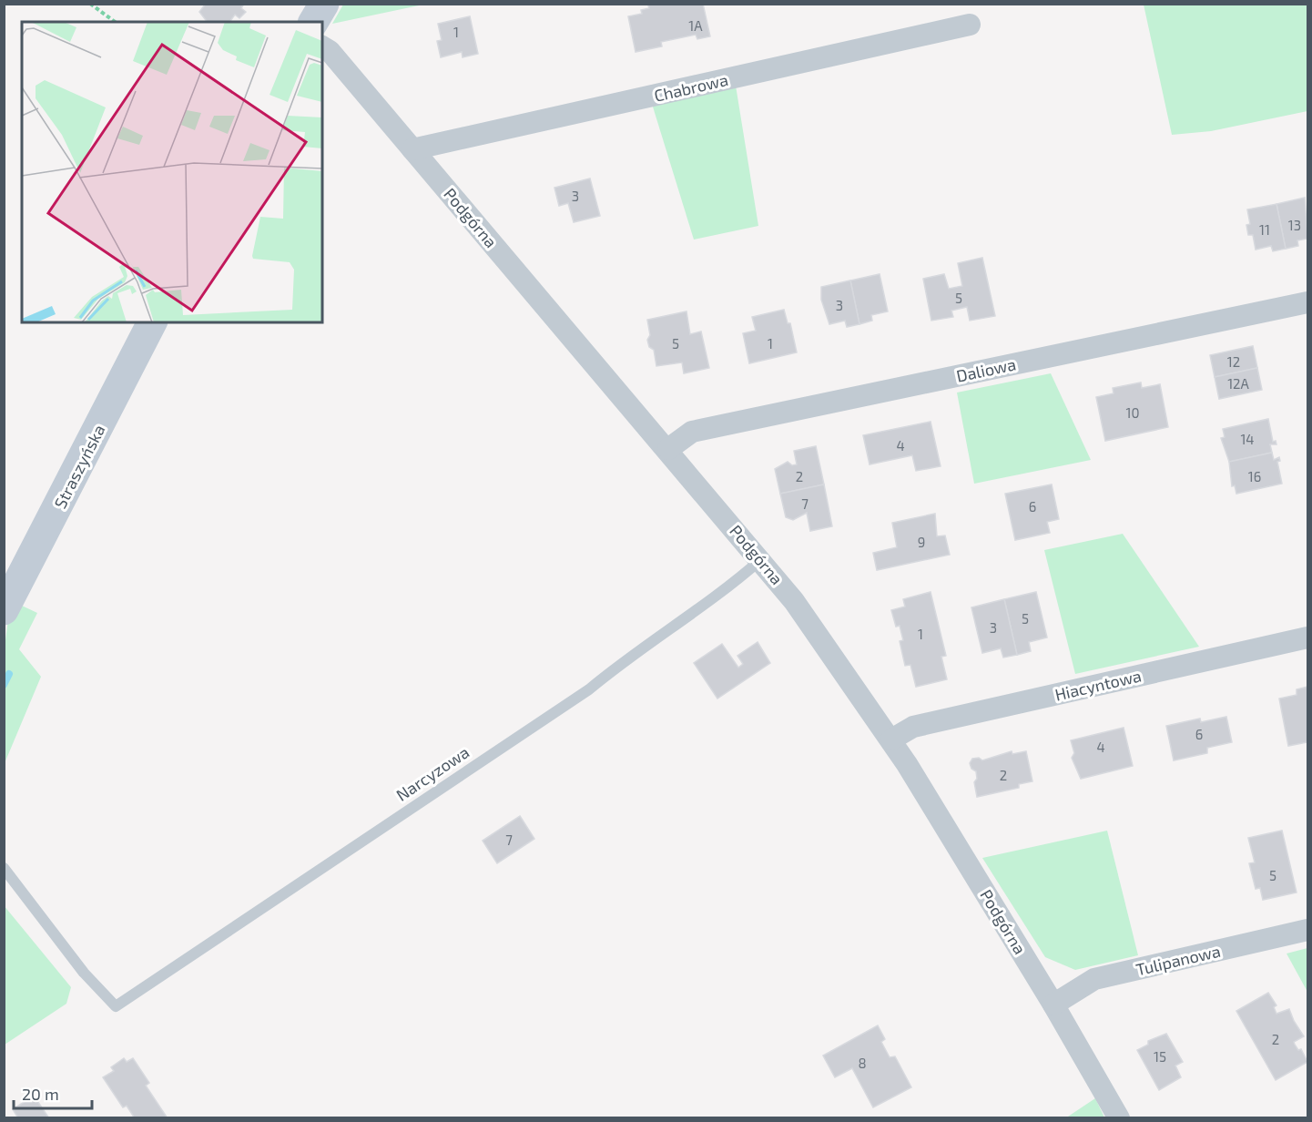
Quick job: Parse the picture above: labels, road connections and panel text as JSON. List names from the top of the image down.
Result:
{
  "streets": {
    "street": [
      "Chabrowa",
      "Podgórna",
      "Daliowa",
      "Straszyńska",
      "Hiacyntowa",
      "Tulipanowa"
    ],
    "lane": ["Narcyzowa"]
  },
  "crossings": [
    ["Chabrowa", "Podgórna"],
    ["Podgórna", "Daliowa"],
    ["Podgórna", "Hiacyntowa"],
    ["Podgórna", "Narcyzowa"],
    ["Podgórna", "Tulipanowa"]
  ],
  "house_numbers": [
    "1A",
    "1",
    "3",
    "13",
    "11",
    "5",
    "3",
    "5",
    "1",
    "12",
    "12A",
    "10",
    "14",
    "4",
    "2",
    "16",
    "7",
    "6",
    "9",
    "5",
    "3",
    "1",
    "6",
    "4",
    "2",
    "7",
    "5",
    "2",
    "15",
    "8"
  ],
  "scale_bar": "20 m"
}
